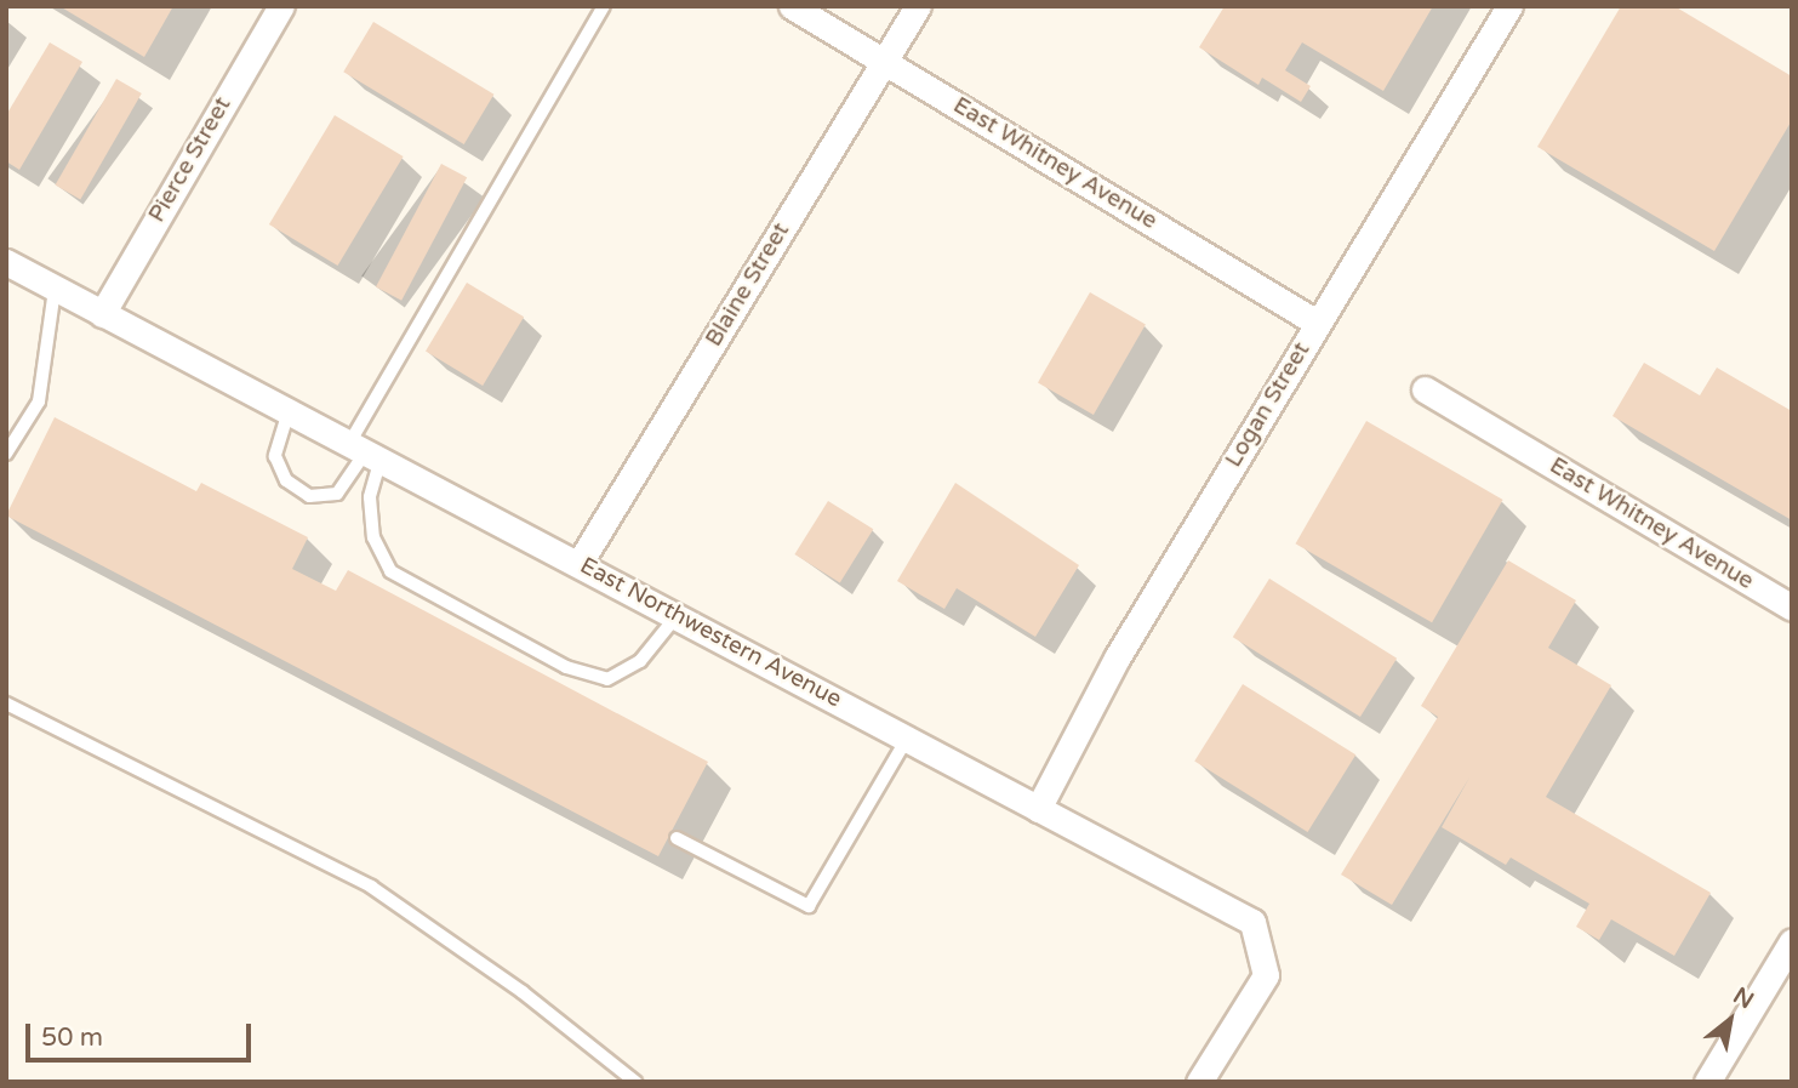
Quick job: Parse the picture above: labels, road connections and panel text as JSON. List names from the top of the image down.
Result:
{
  "streets": {
    "street": [
      "Pierce Street",
      "East Whitney Avenue",
      "Blaine Street",
      "Logan Street",
      "East Northwestern Avenue"
    ]
  },
  "crossings": [
    ["Pierce Street", "East Northwestern Avenue"],
    ["East Whitney Avenue", "Blaine Street"],
    ["East Whitney Avenue", "Logan Street"],
    ["Blaine Street", "East Northwestern Avenue"],
    ["Logan Street", "East Northwestern Avenue"]
  ],
  "scale_bar": "50 m",
  "north": "top right"
}
